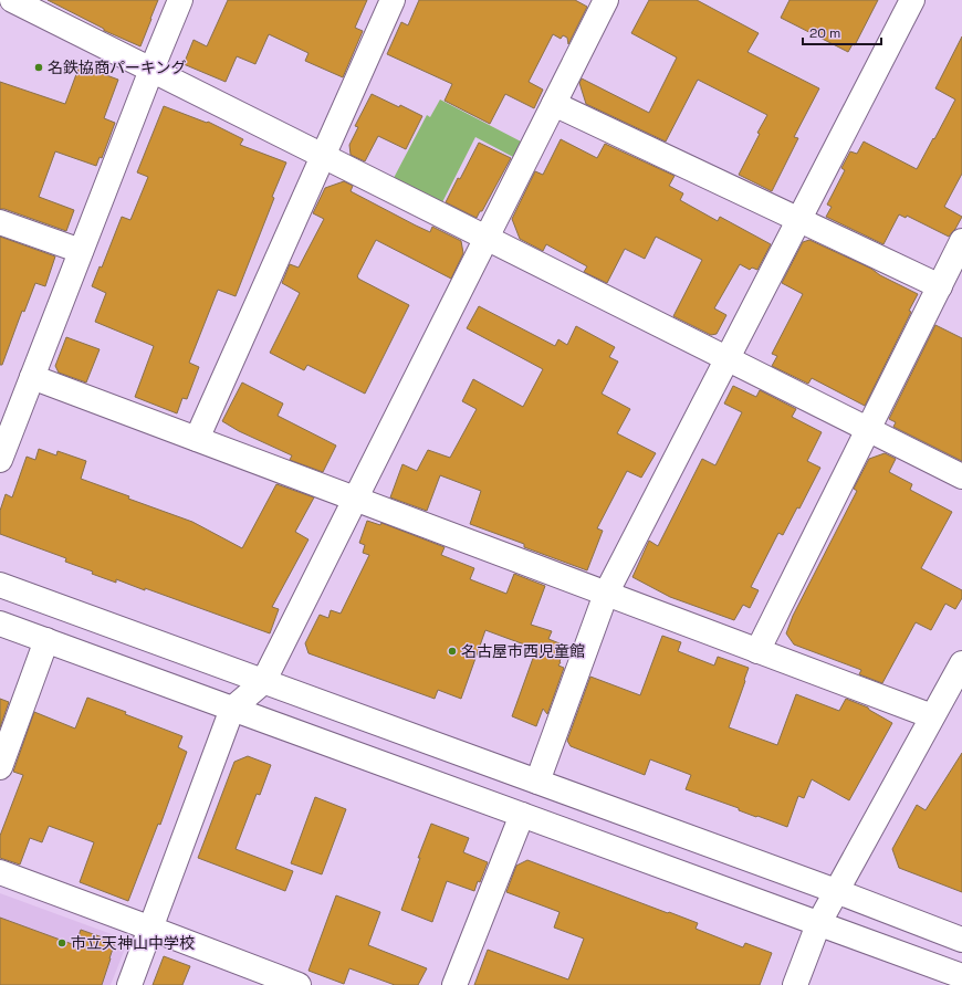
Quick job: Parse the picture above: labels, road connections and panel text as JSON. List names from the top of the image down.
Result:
{
  "places": ["名鉄協商パーキング", "名古屋市西児童館", "市立天神山中学校"],
  "scale_bar": "20 m"
}
